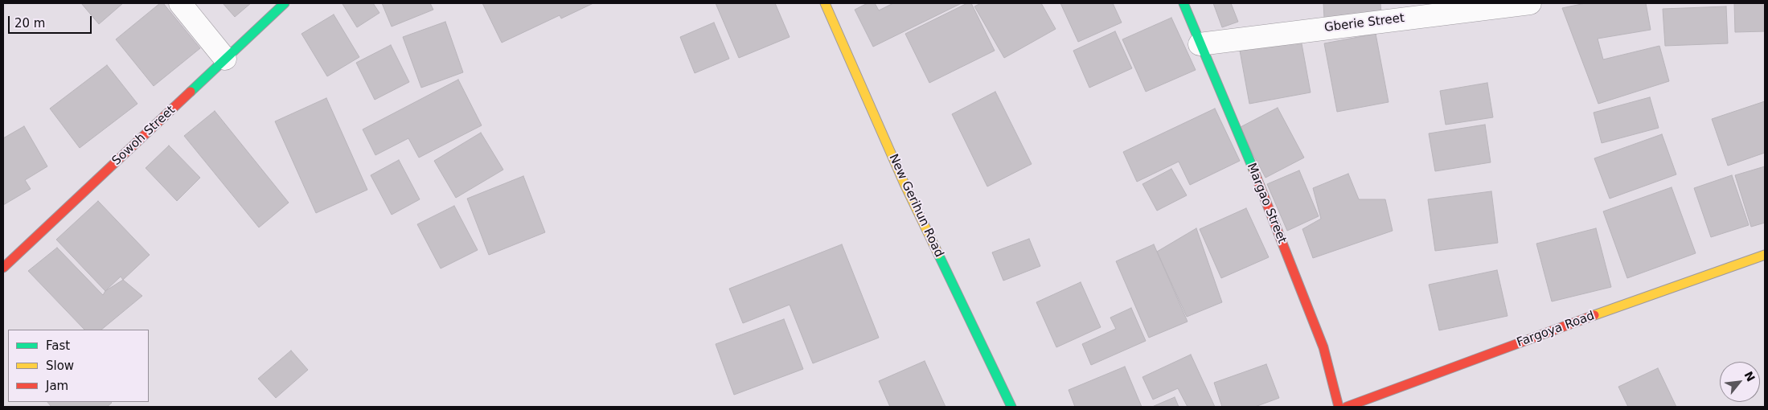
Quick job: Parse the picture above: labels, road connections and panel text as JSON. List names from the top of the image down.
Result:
{
  "streets": {
    "street": [
      "Gberie Street",
      "Sowoh Street",
      "Margao Street",
      "New Gerihun Road",
      "Fargoya Road"
    ]
  },
  "crossings": [
    ["Gberie Street", "Margao Street"],
    ["Margao Street", "Fargoya Road"]
  ],
  "legend": ["Fast", "Slow", "Jam"],
  "scale_bar": "20 m",
  "north": "top right"
}
